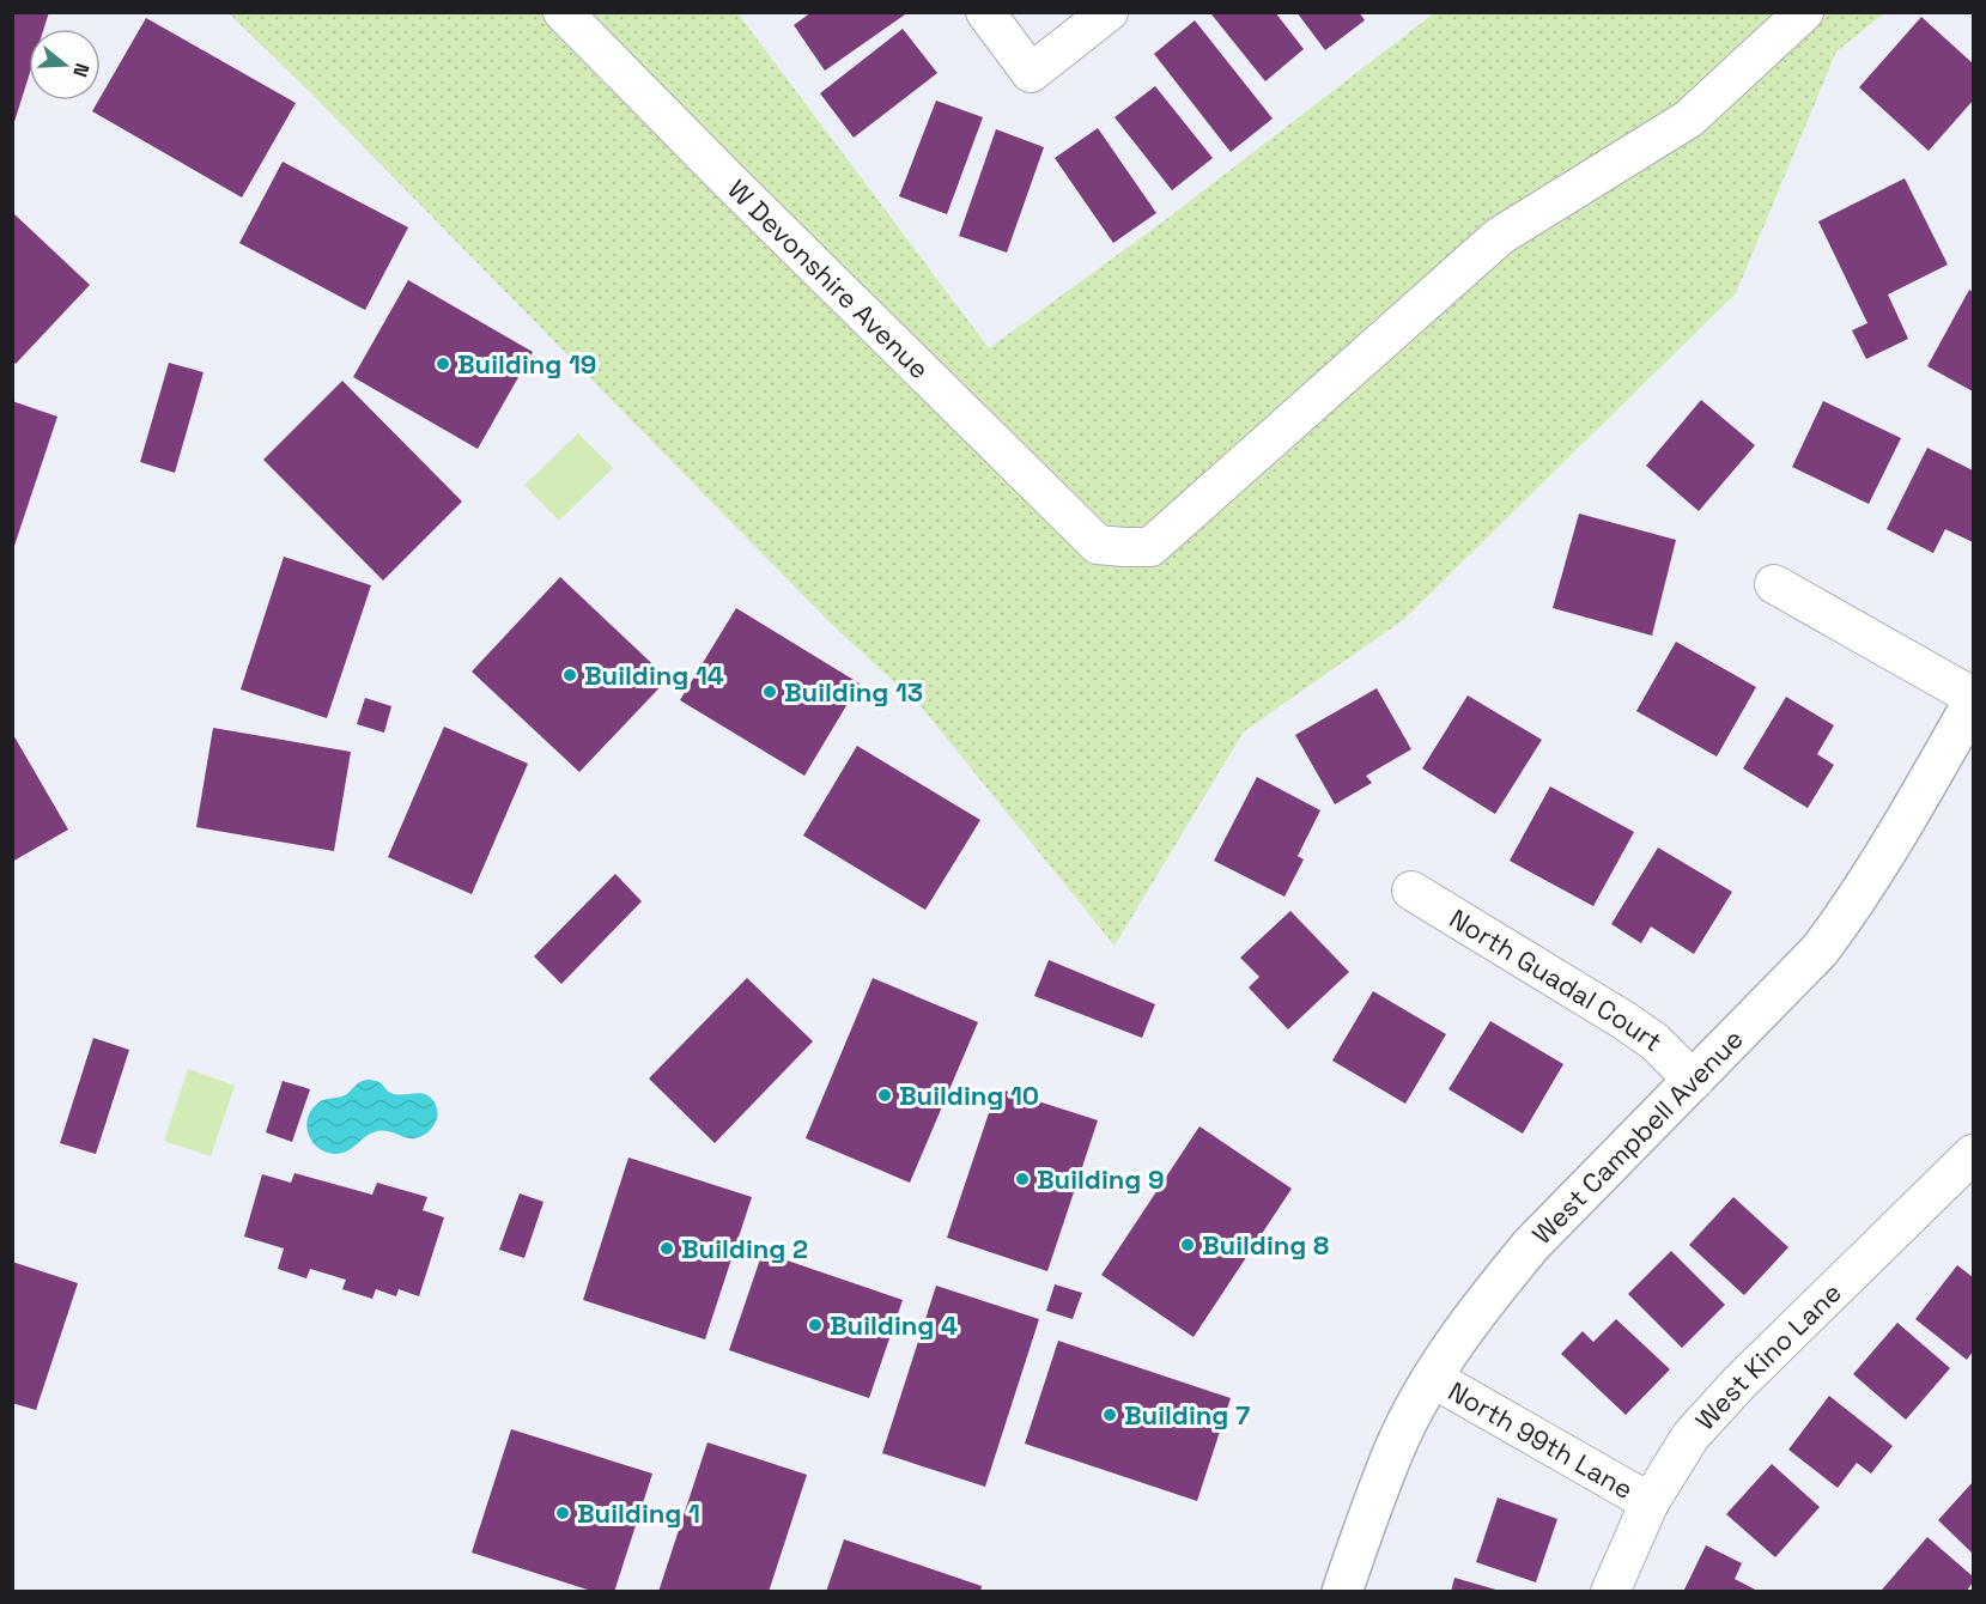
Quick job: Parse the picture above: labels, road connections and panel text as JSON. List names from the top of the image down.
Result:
{
  "streets": {
    "street": [
      "W Devonshire Avenue",
      "North Guadal Court",
      "West Campbell Avenue",
      "West Kino Lane",
      "North 99th Lane"
    ]
  },
  "crossings": [
    ["North Guadal Court", "West Campbell Avenue"],
    ["West Campbell Avenue", "North 99th Lane"],
    ["West Kino Lane", "North 99th Lane"]
  ],
  "places": [
    "Building 19",
    "Building 14",
    "Building 13",
    "Building 10",
    "Building 9",
    "Building 8",
    "Building 2",
    "Building 4",
    "Building 7",
    "Building 1"
  ],
  "north": "right"
}
